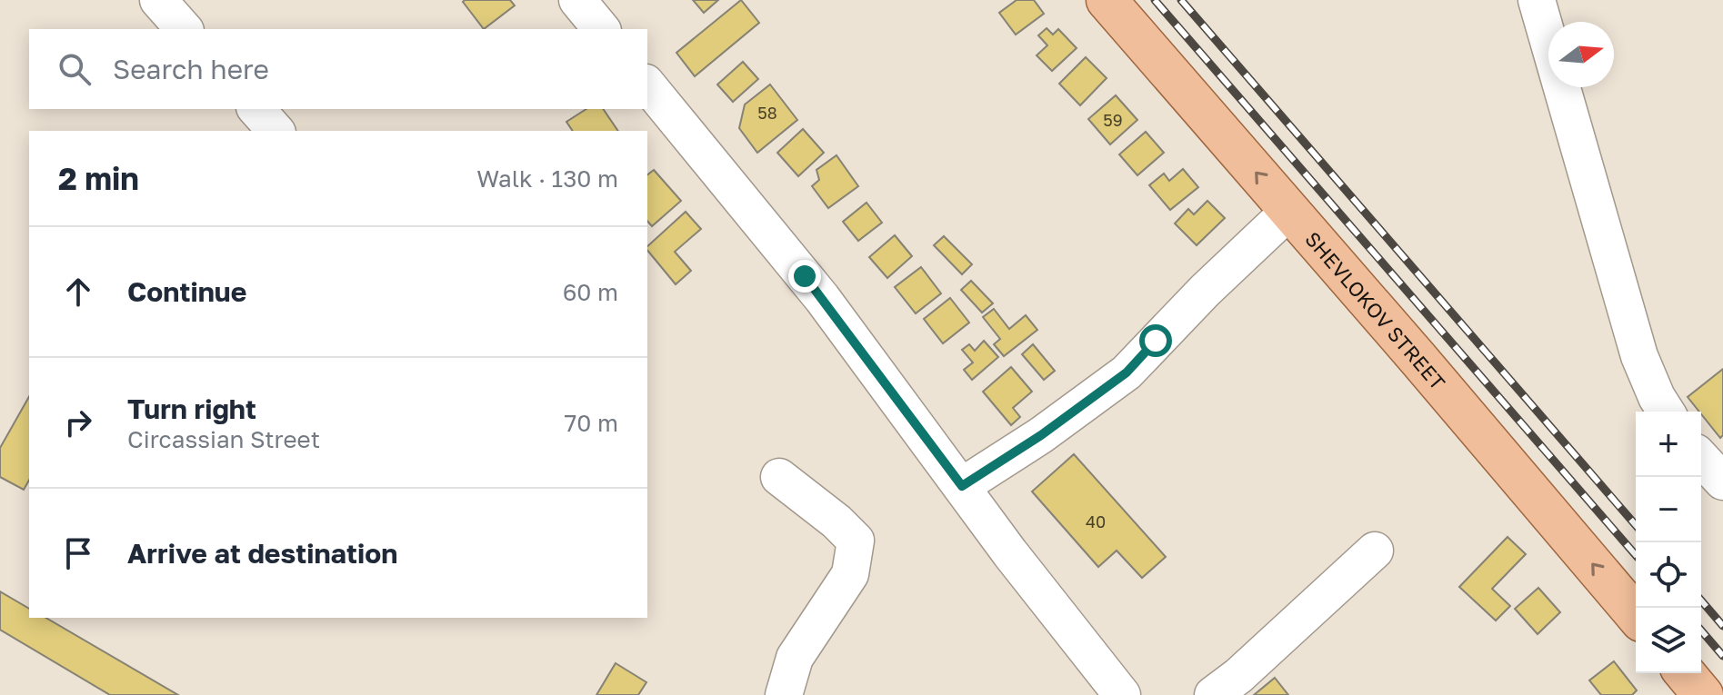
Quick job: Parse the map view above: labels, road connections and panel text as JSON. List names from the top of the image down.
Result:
{
  "streets": {
    "main road": ["SHEVLOKOV STREET"]
  },
  "one_way": ["SHEVLOKOV STREET"],
  "house_numbers": ["58", "59", "40"],
  "north": "right",
  "page": {
    "search": "Search here",
    "heading": ["2 min", "Walk · 130 m"],
    "list": [
      ["Continue", "60 m"],
      ["Turn right", "Circassian Street", "70 m"],
      "Arrive at destination"
    ],
    "map_buttons": ["+", "−"]
  }
}
